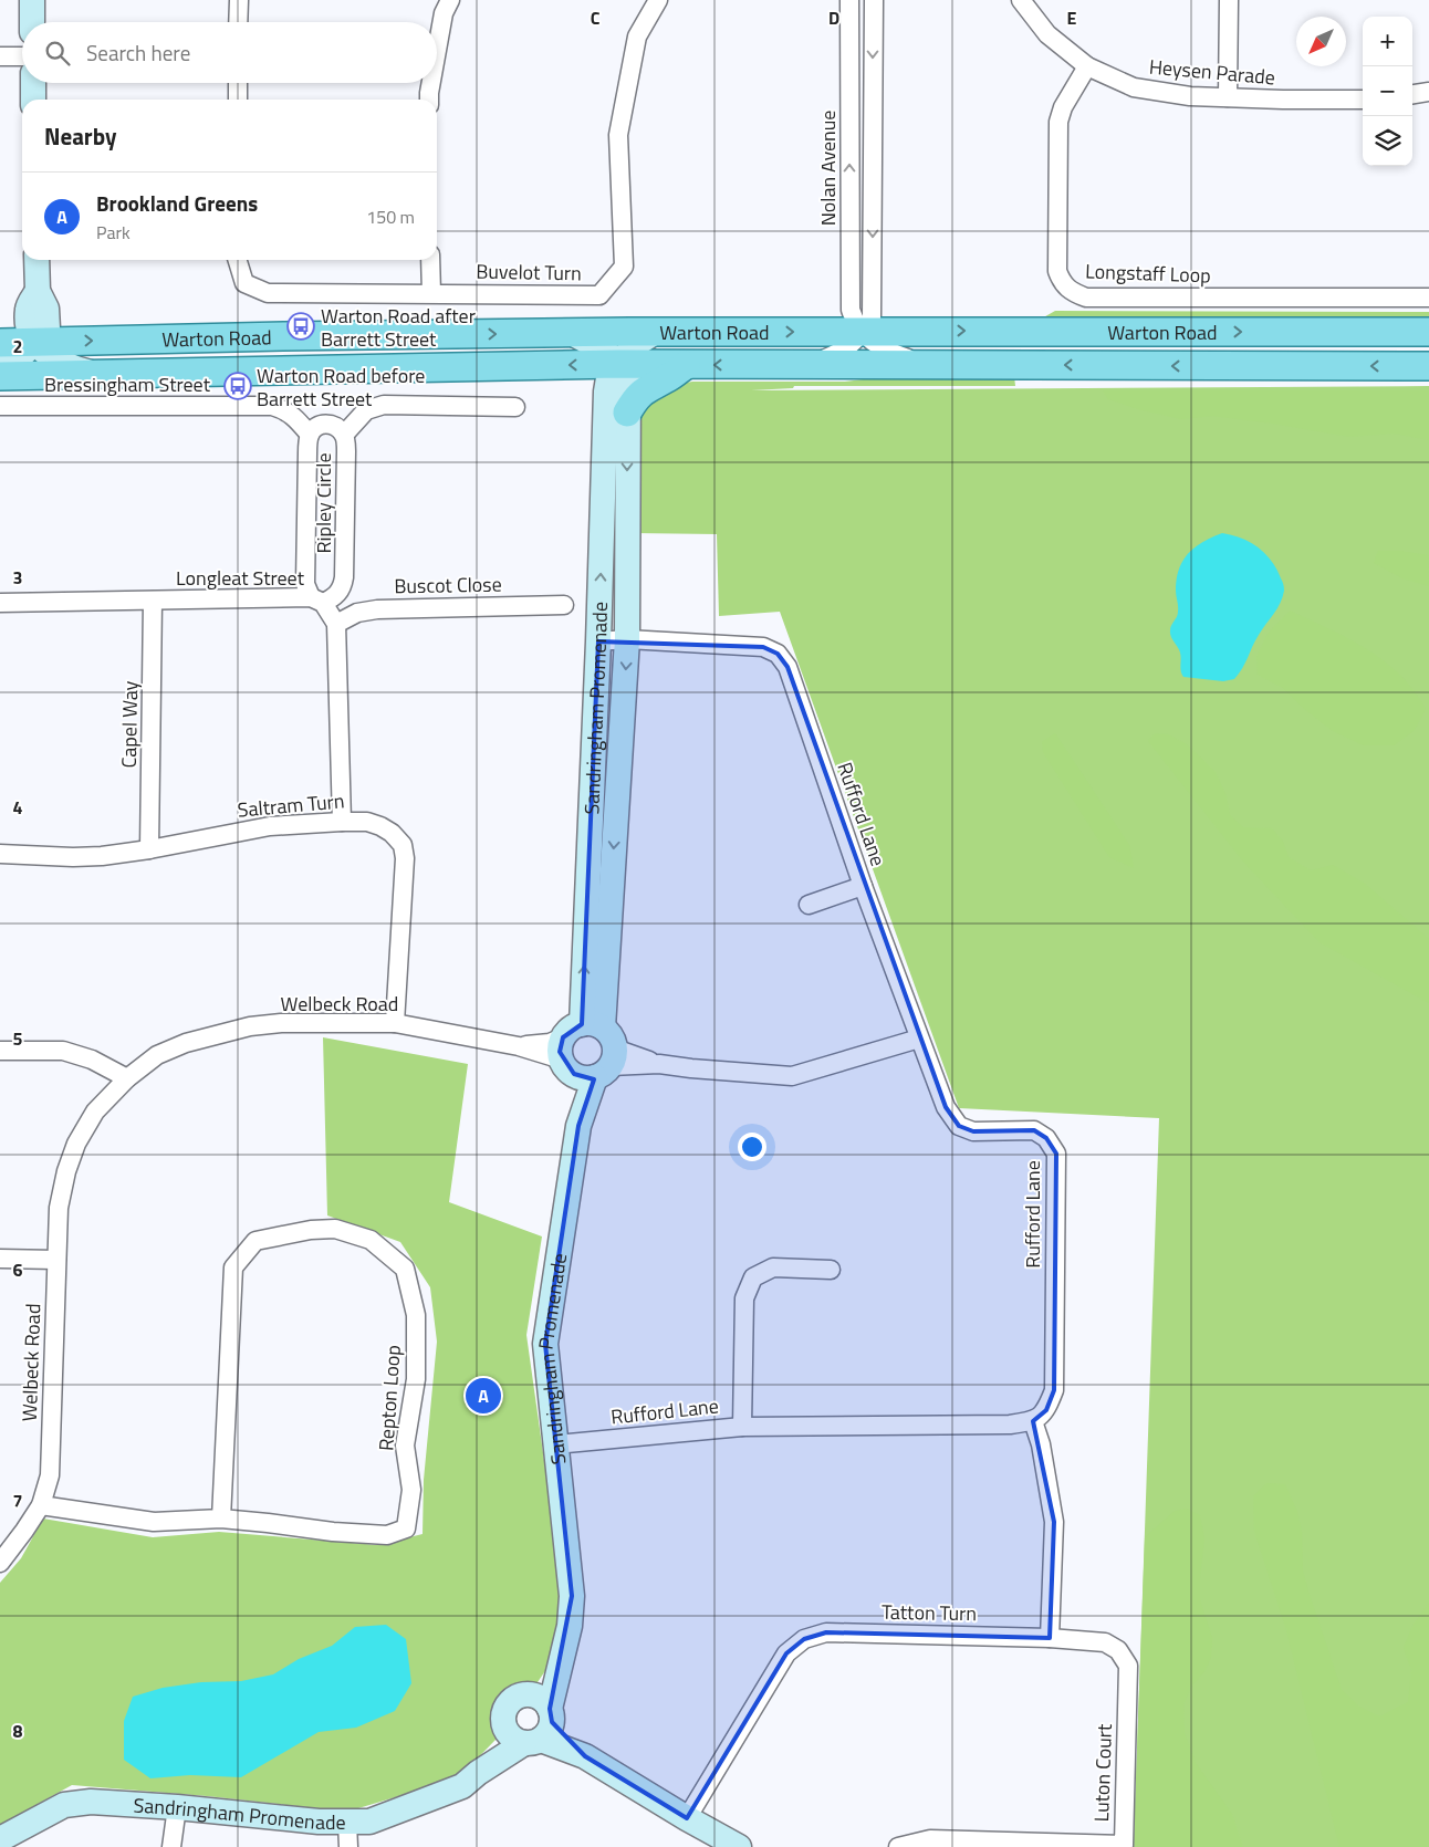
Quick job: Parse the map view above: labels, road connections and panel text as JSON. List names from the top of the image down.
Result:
{
  "streets": {
    "main road": ["Warton Road"],
    "street": [
      "Heysen Parade",
      "Nolan Avenue",
      "Buvelot Turn",
      "Longstaff Loop",
      "Bressingham Street",
      "Ripley Circle",
      "Longleat Street",
      "Buscot Close",
      "Sandringham Promenade",
      "Capel Way",
      "Saltram Turn",
      "Rufford Lane",
      "Welbeck Road",
      "Repton Loop",
      "Tatton Turn",
      "Luton Court"
    ]
  },
  "crossings": [
    ["Heysen Parade", "Longstaff Loop"],
    ["Nolan Avenue", "Warton Road"],
    ["Warton Road", "Sandringham Promenade"],
    ["Bressingham Street", "Ripley Circle"],
    ["Ripley Circle", "Longleat Street"],
    ["Longleat Street", "Buscot Close"],
    ["Longleat Street", "Capel Way"],
    ["Sandringham Promenade", "Rufford Lane"],
    ["Sandringham Promenade", "Welbeck Road"],
    ["Capel Way", "Saltram Turn"],
    ["Saltram Turn", "Welbeck Road"],
    ["Rufford Lane", "Welbeck Road"],
    ["Welbeck Road", "Repton Loop"],
    ["Tatton Turn", "Luton Court"]
  ],
  "places": {
    "bus stop": ["Warton Road after Barrett Street", "Warton Road before Barrett Street"]
  },
  "north": "bottom left",
  "page": {
    "map_buttons": ["+", "−"],
    "search": "Search here",
    "heading": "Nearby",
    "list": [
      {
        "mark": "A",
        "name": "Brookland Greens",
        "note": "Park",
        "value": "150 m"
      }
    ],
    "pins": "A"
  },
  "grid": {
    "columns": ["C", "D", "E"],
    "rows": [
      "2",
      "3",
      "4",
      "5",
      "6",
      "7",
      "8"
    ]
  }
}
